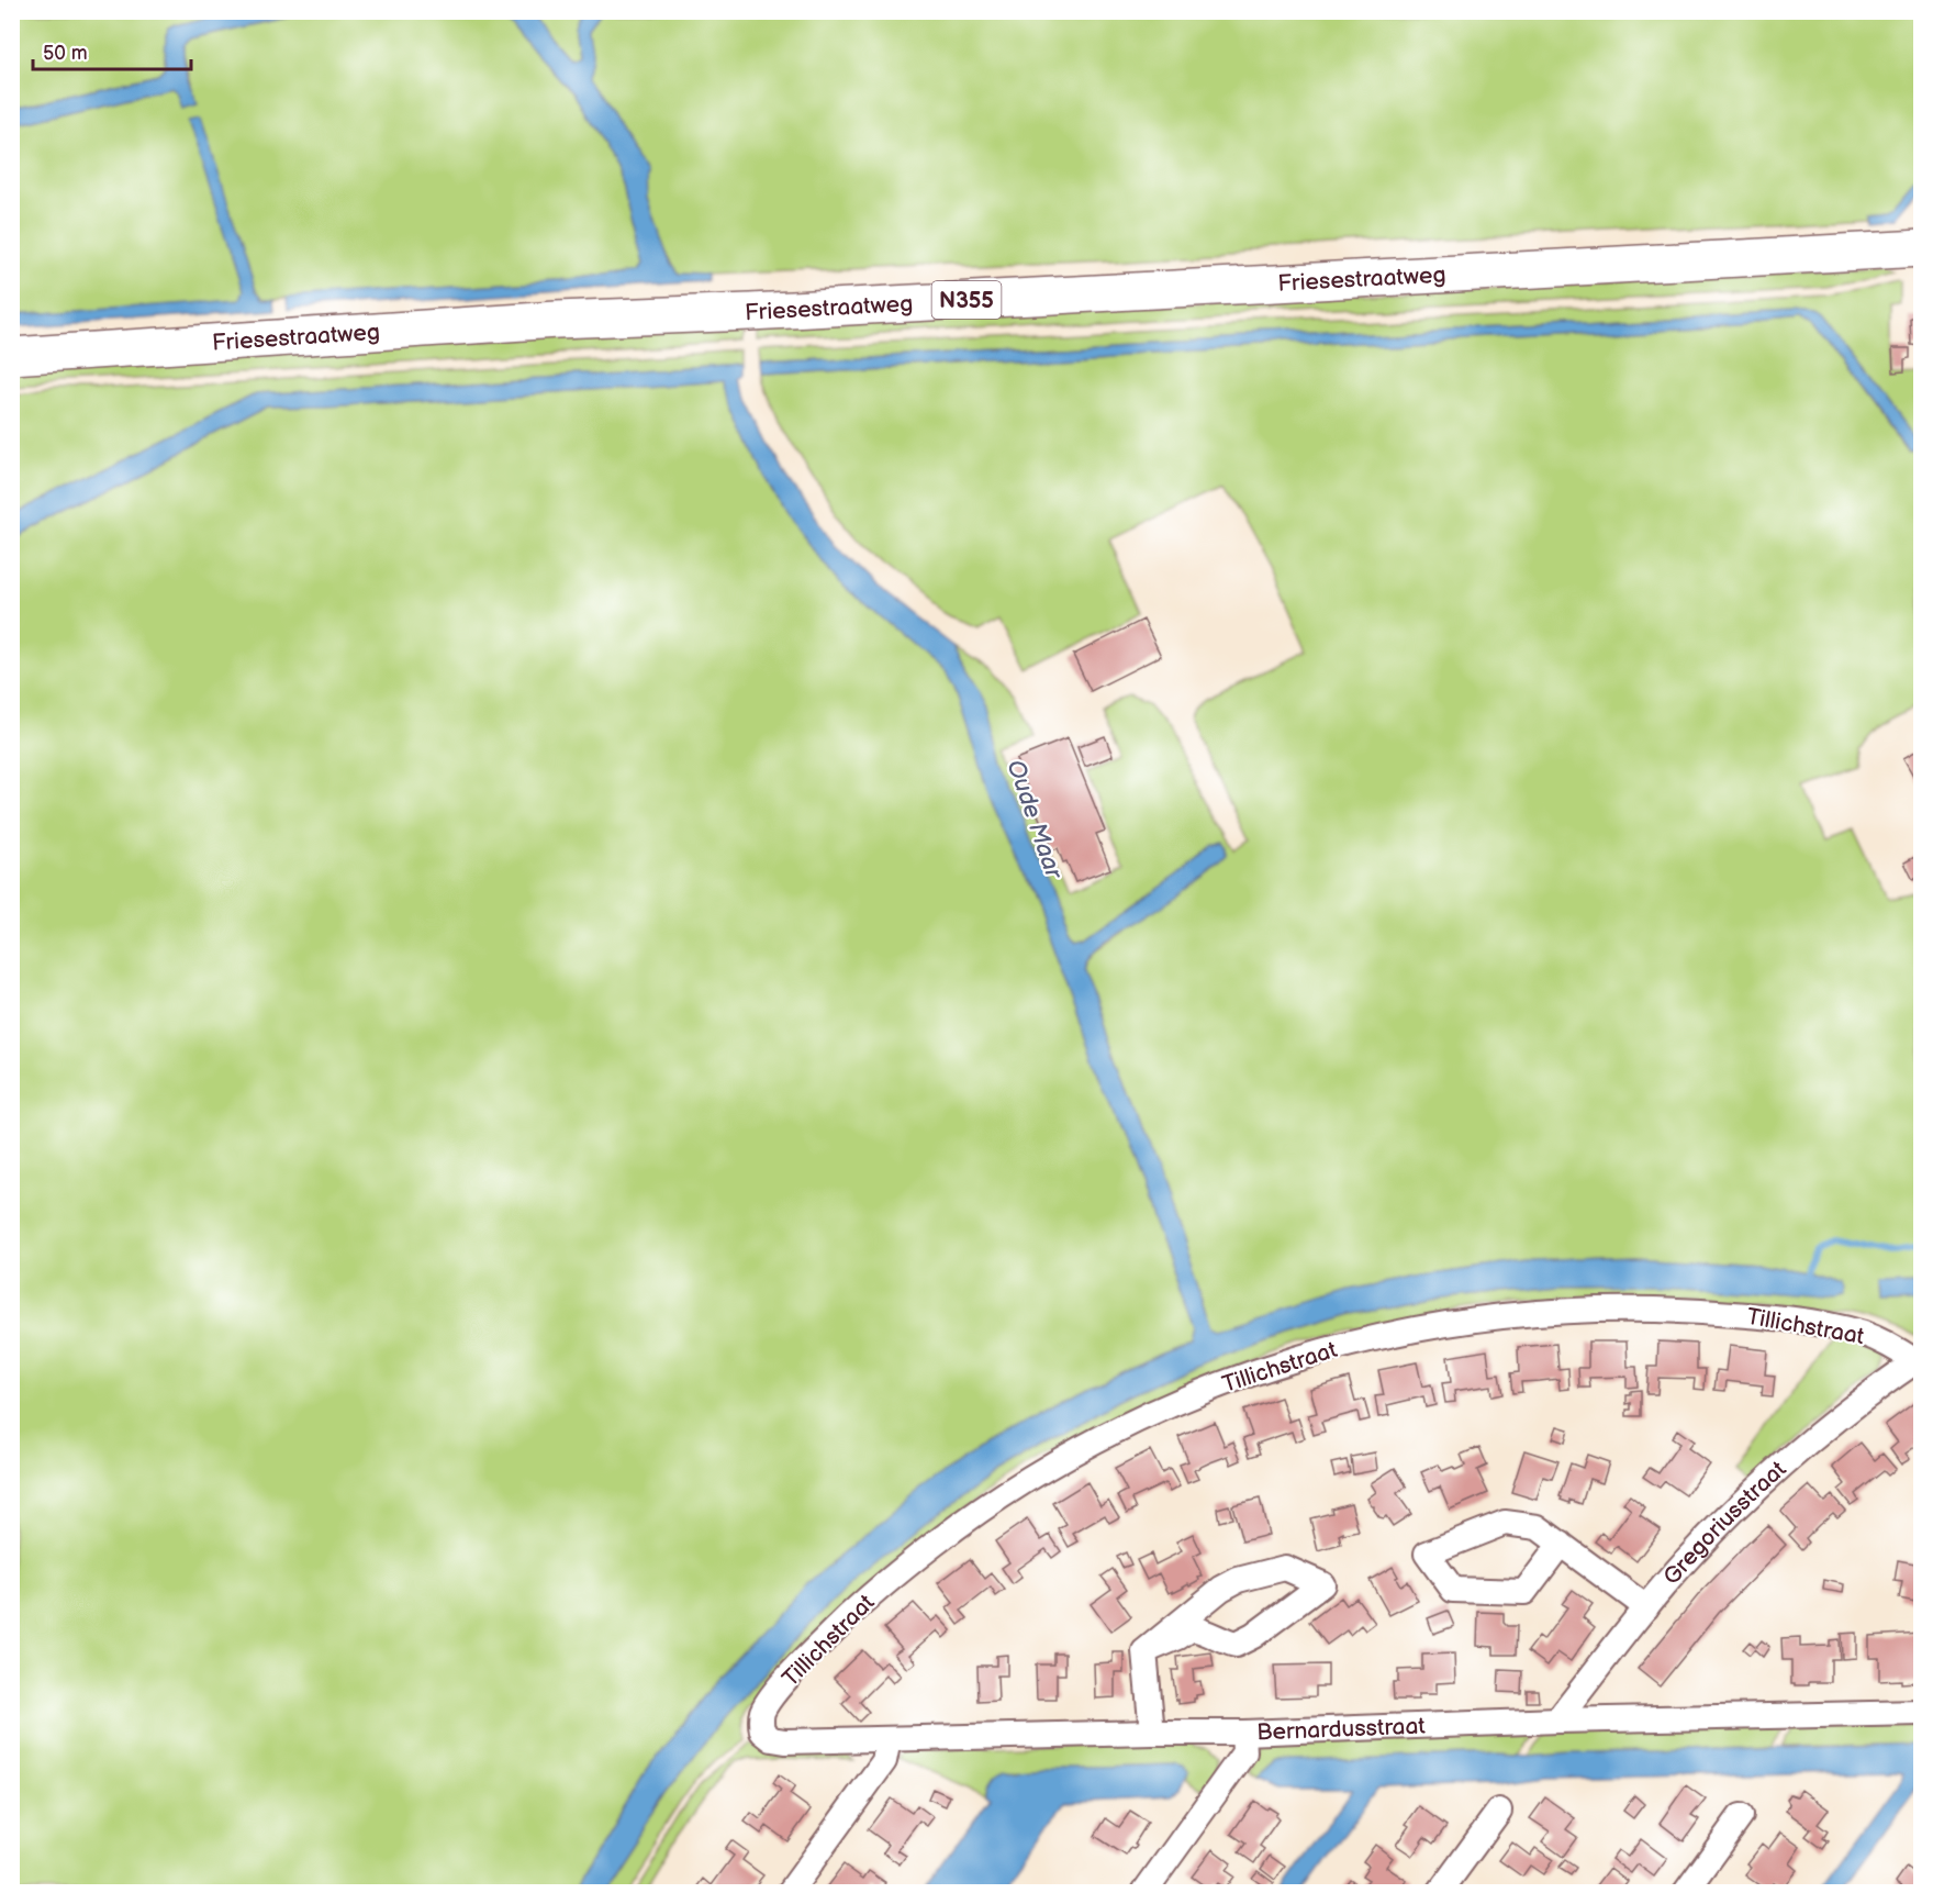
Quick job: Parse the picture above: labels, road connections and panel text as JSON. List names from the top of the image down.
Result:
{
  "streets": {
    "main road": ["Friesestraatweg", "N355"],
    "street": ["Tillichstraat", "Gregoriusstraat", "Bernardusstraat"]
  },
  "crossings": [
    ["Tillichstraat", "Gregoriusstraat"],
    ["Tillichstraat", "Bernardusstraat"],
    ["Gregoriusstraat", "Bernardusstraat"]
  ],
  "water": ["Oude Maar"],
  "scale_bar": "50 m"
}
